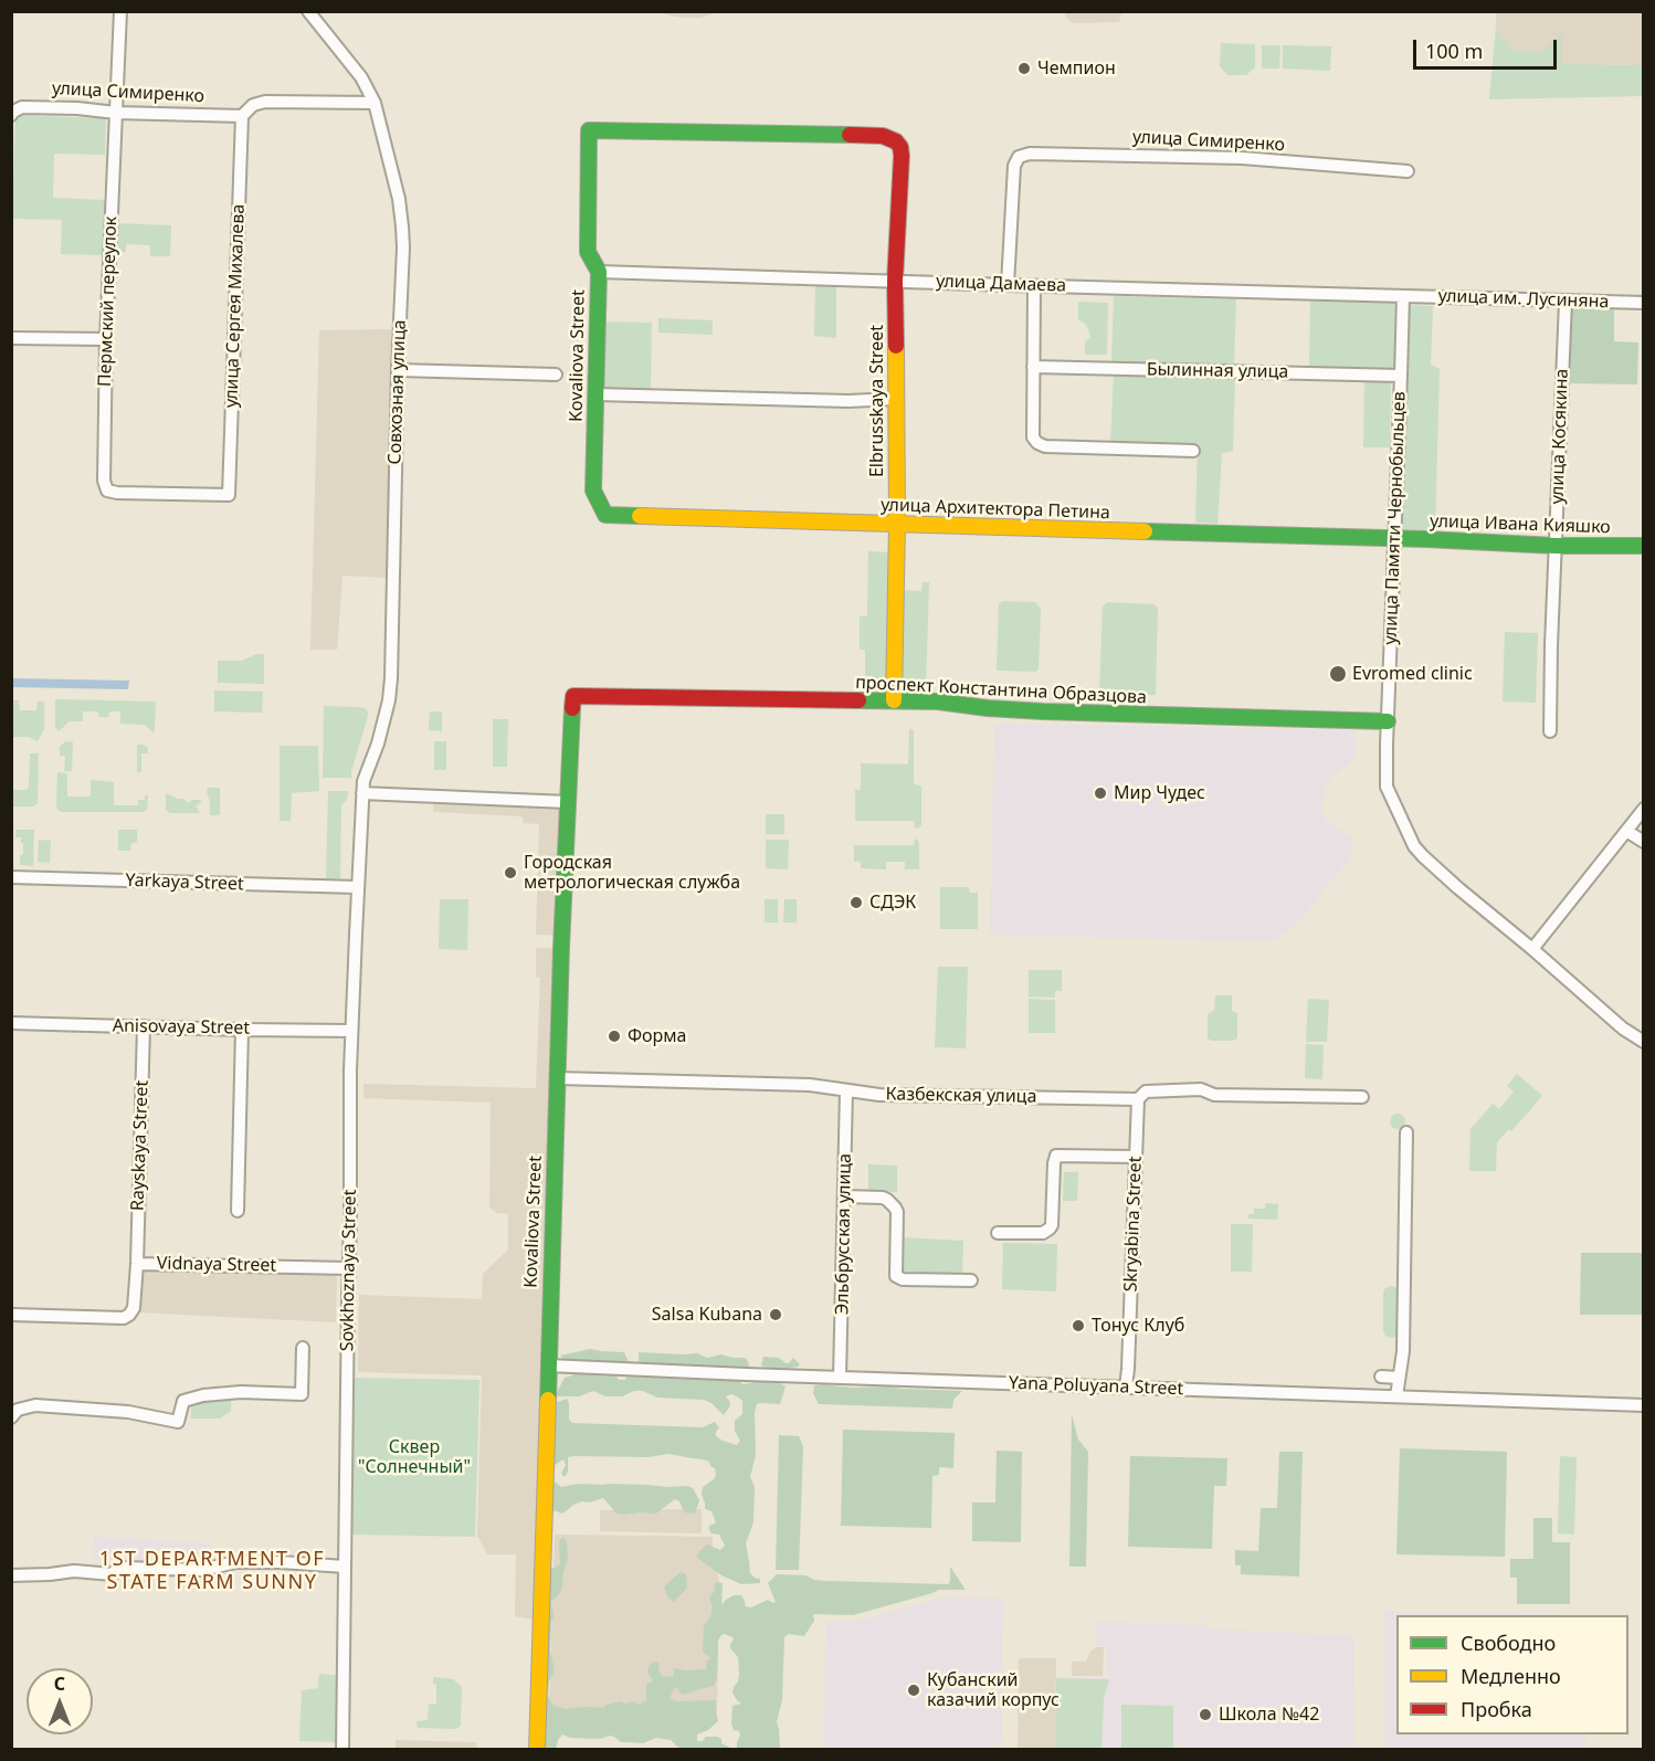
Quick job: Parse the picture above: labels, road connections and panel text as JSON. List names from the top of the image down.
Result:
{
  "streets": {
    "street": [
      "улица Симиренко",
      "улица Дамаева",
      "улица им. Лусиняна",
      "Пермский переулок",
      "улица Сергея Михалева",
      "Kovaliova Street",
      "Былинная улица",
      "Совхозная улица",
      "Elbrusskaya Street",
      "улица Косякина",
      "улица Архитектора Петина",
      "улица Памяти Чернобыльцев",
      "улица Ивана Кияшко",
      "проспект Константина Образцова",
      "Yarkaya Street",
      "Anisovaya Street",
      "Казбекская улица",
      "Rayskaya Street",
      "Skryabina Street",
      "Эльбрусская улица",
      "Vidnaya Street",
      "Sovkhoznaya Street",
      "Yana Poluyana Street"
    ]
  },
  "crossings": [
    ["улица Симиренко", "улица Дамаева"],
    ["улица Симиренко", "Пермский переулок"],
    ["улица Симиренко", "улица Сергея Михалева"],
    ["улица Дамаева", "улица им. Лусиняна"],
    ["улица Дамаева", "Kovaliova Street"],
    ["улица Дамаева", "Elbrusskaya Street"],
    ["улица Дамаева", "улица Памяти Чернобыльцев"],
    ["улица им. Лусиняна", "улица Косякина"],
    ["улица им. Лусиняна", "улица Памяти Чернобыльцев"],
    ["Пермский переулок", "улица Сергея Михалева"],
    ["Kovaliova Street", "Elbrusskaya Street"],
    ["Kovaliova Street", "улица Архитектора Петина"],
    ["Kovaliova Street", "проспект Константина Образцова"],
    ["Kovaliova Street", "Казбекская улица"],
    ["Kovaliova Street", "Yana Poluyana Street"],
    ["Былинная улица", "улица Памяти Чернобыльцев"],
    ["Совхозная улица", "Sovkhoznaya Street"],
    ["Elbrusskaya Street", "улица Архитектора Петина"],
    ["Elbrusskaya Street", "проспект Константина Образцова"],
    ["улица Косякина", "улица Ивана Кияшко"],
    ["улица Архитектора Петина", "улица Памяти Чернобыльцев"],
    ["улица Архитектора Петина", "улица Ивана Кияшко"],
    ["улица Памяти Чернобыльцев", "улица Ивана Кияшко"],
    ["улица Памяти Чернобыльцев", "проспект Константина Образцова"],
    ["Yarkaya Street", "Sovkhoznaya Street"],
    ["Anisovaya Street", "Rayskaya Street"],
    ["Anisovaya Street", "Sovkhoznaya Street"],
    ["Казбекская улица", "Skryabina Street"],
    ["Казбекская улица", "Эльбрусская улица"],
    ["Rayskaya Street", "Vidnaya Street"],
    ["Skryabina Street", "Yana Poluyana Street"],
    ["Эльбрусская улица", "Yana Poluyana Street"],
    ["Vidnaya Street", "Sovkhoznaya Street"]
  ],
  "districts": ["1ST DEPARTMENT OF STATE FARM SUNNY"],
  "parks": ["Сквер \"Солнечный\""],
  "places": [
    "Чемпион",
    "Evromed clinic",
    "Мир Чудес",
    "Городская метрологическая служба",
    "СДЭК",
    "Форма",
    "Salsa Kubana",
    "Тонус Клуб",
    "Кубанский казачий корпус",
    "Школа №42"
  ],
  "legend": ["Свободно", "Медленно", "Пробка"],
  "scale_bar": "100 m",
  "north": "top"
}
